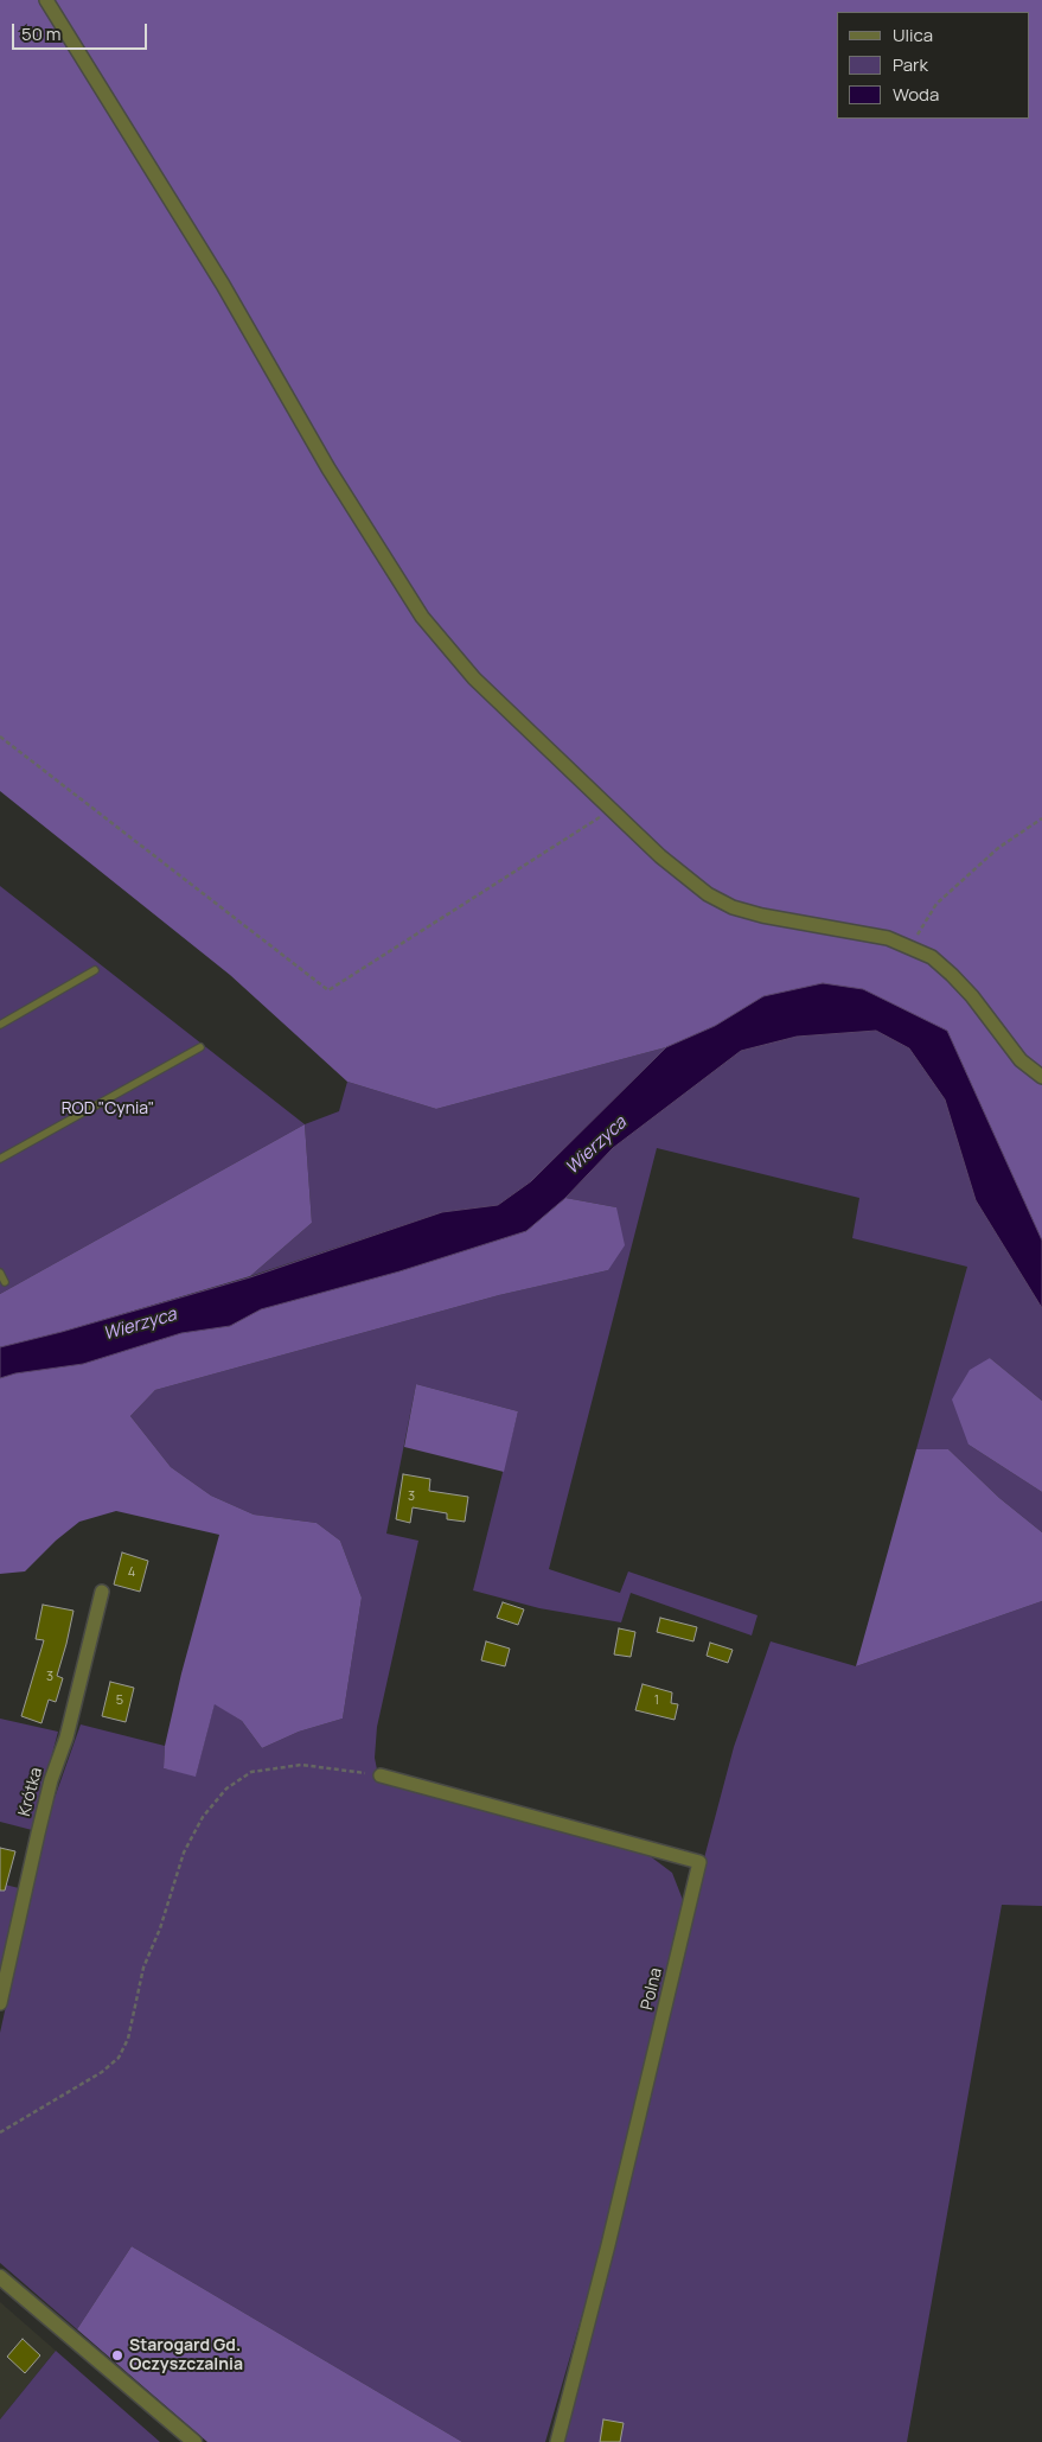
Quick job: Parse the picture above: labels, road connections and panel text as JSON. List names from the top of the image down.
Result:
{
  "streets": {
    "street": ["Krótka", "Polna"]
  },
  "water": ["Wierzyca"],
  "parks": ["ROD \"Cynia\""],
  "places": ["Starogard Gd. Oczyszczalnia"],
  "house_numbers": [
    "3",
    "4",
    "3",
    "5",
    "1"
  ],
  "legend": ["Ulica", "Park", "Woda"],
  "scale_bar": "50 m"
}
